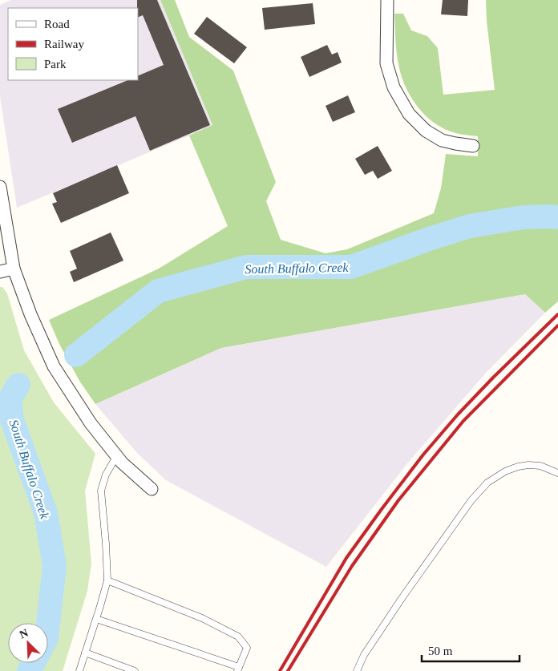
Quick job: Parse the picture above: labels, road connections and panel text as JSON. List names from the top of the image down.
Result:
{
  "water": ["South Buffalo Creek"],
  "legend": ["Road", "Railway", "Park"],
  "scale_bar": "50 m",
  "north": "top left"
}
